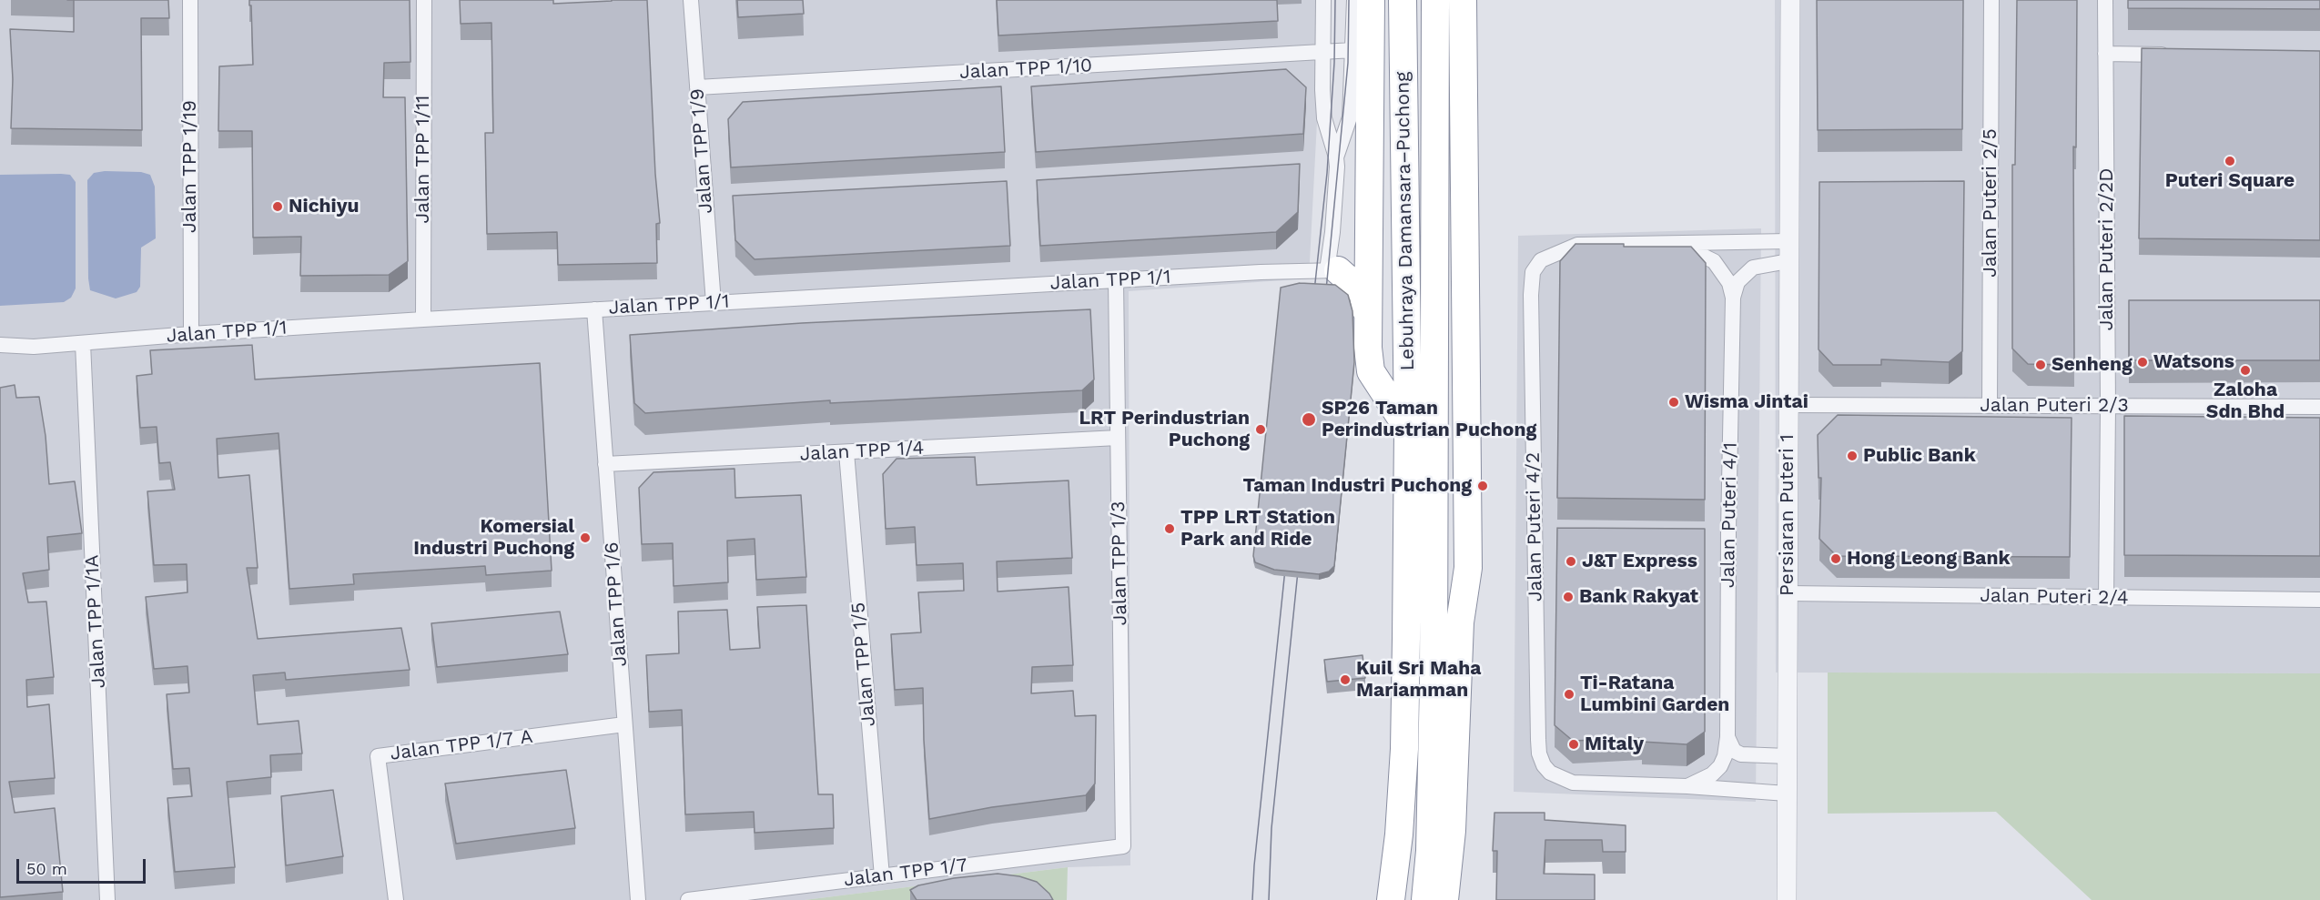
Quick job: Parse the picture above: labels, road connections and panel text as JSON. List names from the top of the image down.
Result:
{
  "streets": {
    "highway": ["Lebuhraya Damansara–Puchong"],
    "street": [
      "Jalan TPP 1/10",
      "Jalan TPP 1/9",
      "Jalan TPP 1/11",
      "Jalan TPP 1/19",
      "Jalan Puteri 2/5",
      "Jalan Puteri 2/2D",
      "Jalan TPP 1/1",
      "Jalan Puteri 2/3",
      "Jalan TPP 1/4",
      "Jalan Puteri 4/1",
      "Persiaran Puteri 1",
      "Jalan Puteri 4/2",
      "Jalan TPP 1/3",
      "Jalan Puteri 2/4",
      "Jalan TPP 1/6",
      "Jalan TPP 1/1A",
      "Jalan TPP 1/5",
      "Jalan TPP 1/7 A",
      "Jalan TPP 1/7"
    ]
  },
  "crossings": [
    ["Jalan TPP 1/10", "Jalan TPP 1/9"],
    ["Jalan TPP 1/9", "Jalan TPP 1/1"],
    ["Jalan TPP 1/11", "Jalan TPP 1/1"],
    ["Jalan TPP 1/19", "Jalan TPP 1/1"],
    ["Jalan Puteri 2/5", "Jalan Puteri 2/3"],
    ["Jalan Puteri 2/2D", "Jalan Puteri 2/3"],
    ["Jalan Puteri 2/2D", "Jalan Puteri 2/4"],
    ["Jalan TPP 1/1", "Jalan TPP 1/3"],
    ["Jalan TPP 1/1", "Jalan TPP 1/6"],
    ["Jalan TPP 1/1", "Jalan TPP 1/1A"],
    ["Jalan Puteri 2/3", "Persiaran Puteri 1"],
    ["Jalan TPP 1/4", "Jalan TPP 1/3"],
    ["Jalan TPP 1/4", "Jalan TPP 1/6"],
    ["Jalan TPP 1/4", "Jalan TPP 1/5"],
    ["Jalan Puteri 4/1", "Persiaran Puteri 1"],
    ["Jalan Puteri 4/1", "Jalan Puteri 4/2"],
    ["Persiaran Puteri 1", "Jalan Puteri 4/2"],
    ["Persiaran Puteri 1", "Jalan Puteri 2/4"],
    ["Jalan TPP 1/3", "Jalan TPP 1/7"],
    ["Jalan TPP 1/6", "Jalan TPP 1/7 A"],
    ["Jalan TPP 1/5", "Jalan TPP 1/7"]
  ],
  "places": [
    "Puteri Square",
    "Nichiyu",
    "Watsons",
    "Senheng",
    "Zaloha Sdn Bhd",
    "Wisma Jintai",
    "SP26 Taman Perindustrian Puchong",
    "LRT Perindustrian Puchong",
    "Public Bank",
    "Taman Industri Puchong",
    "TPP LRT Station Park and Ride",
    "Komersial Industri Puchong",
    "Hong Leong Bank",
    "J&T Express",
    "Bank Rakyat",
    "Kuil Sri Maha Mariamman",
    "Ti-Ratana Lumbini Garden",
    "Mitaly"
  ],
  "scale_bar": "50 m"
}
